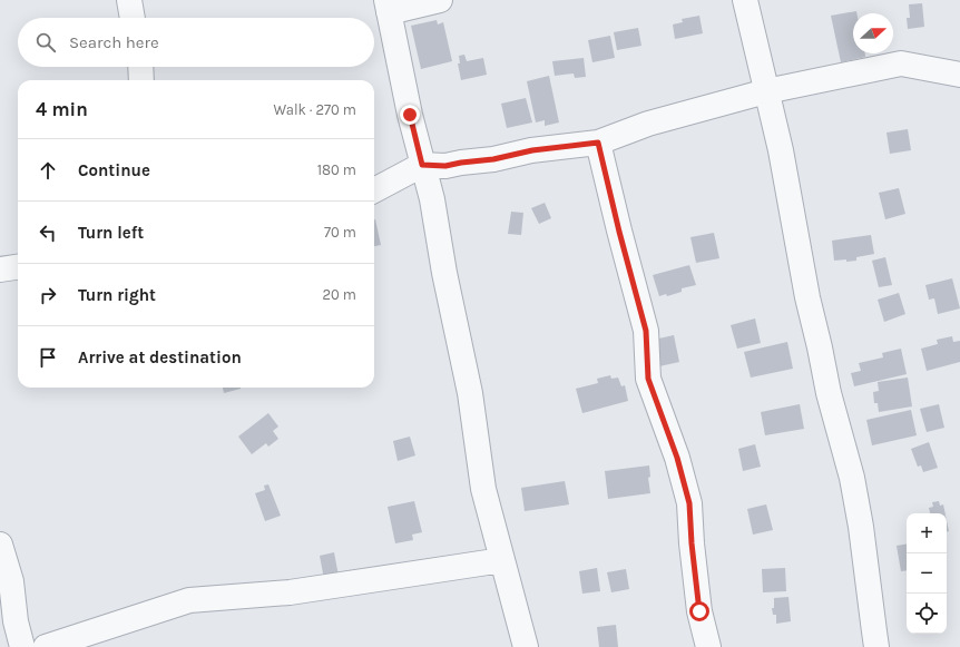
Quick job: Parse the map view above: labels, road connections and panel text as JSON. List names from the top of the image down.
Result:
{
  "north": "right",
  "page": {
    "search": "Search here",
    "heading": ["4 min", "Walk · 270 m"],
    "list": [
      ["Continue", "180 m"],
      ["Turn left", "70 m"],
      ["Turn right", "20 m"],
      "Arrive at destination"
    ],
    "map_buttons": ["+", "−"]
  }
}
